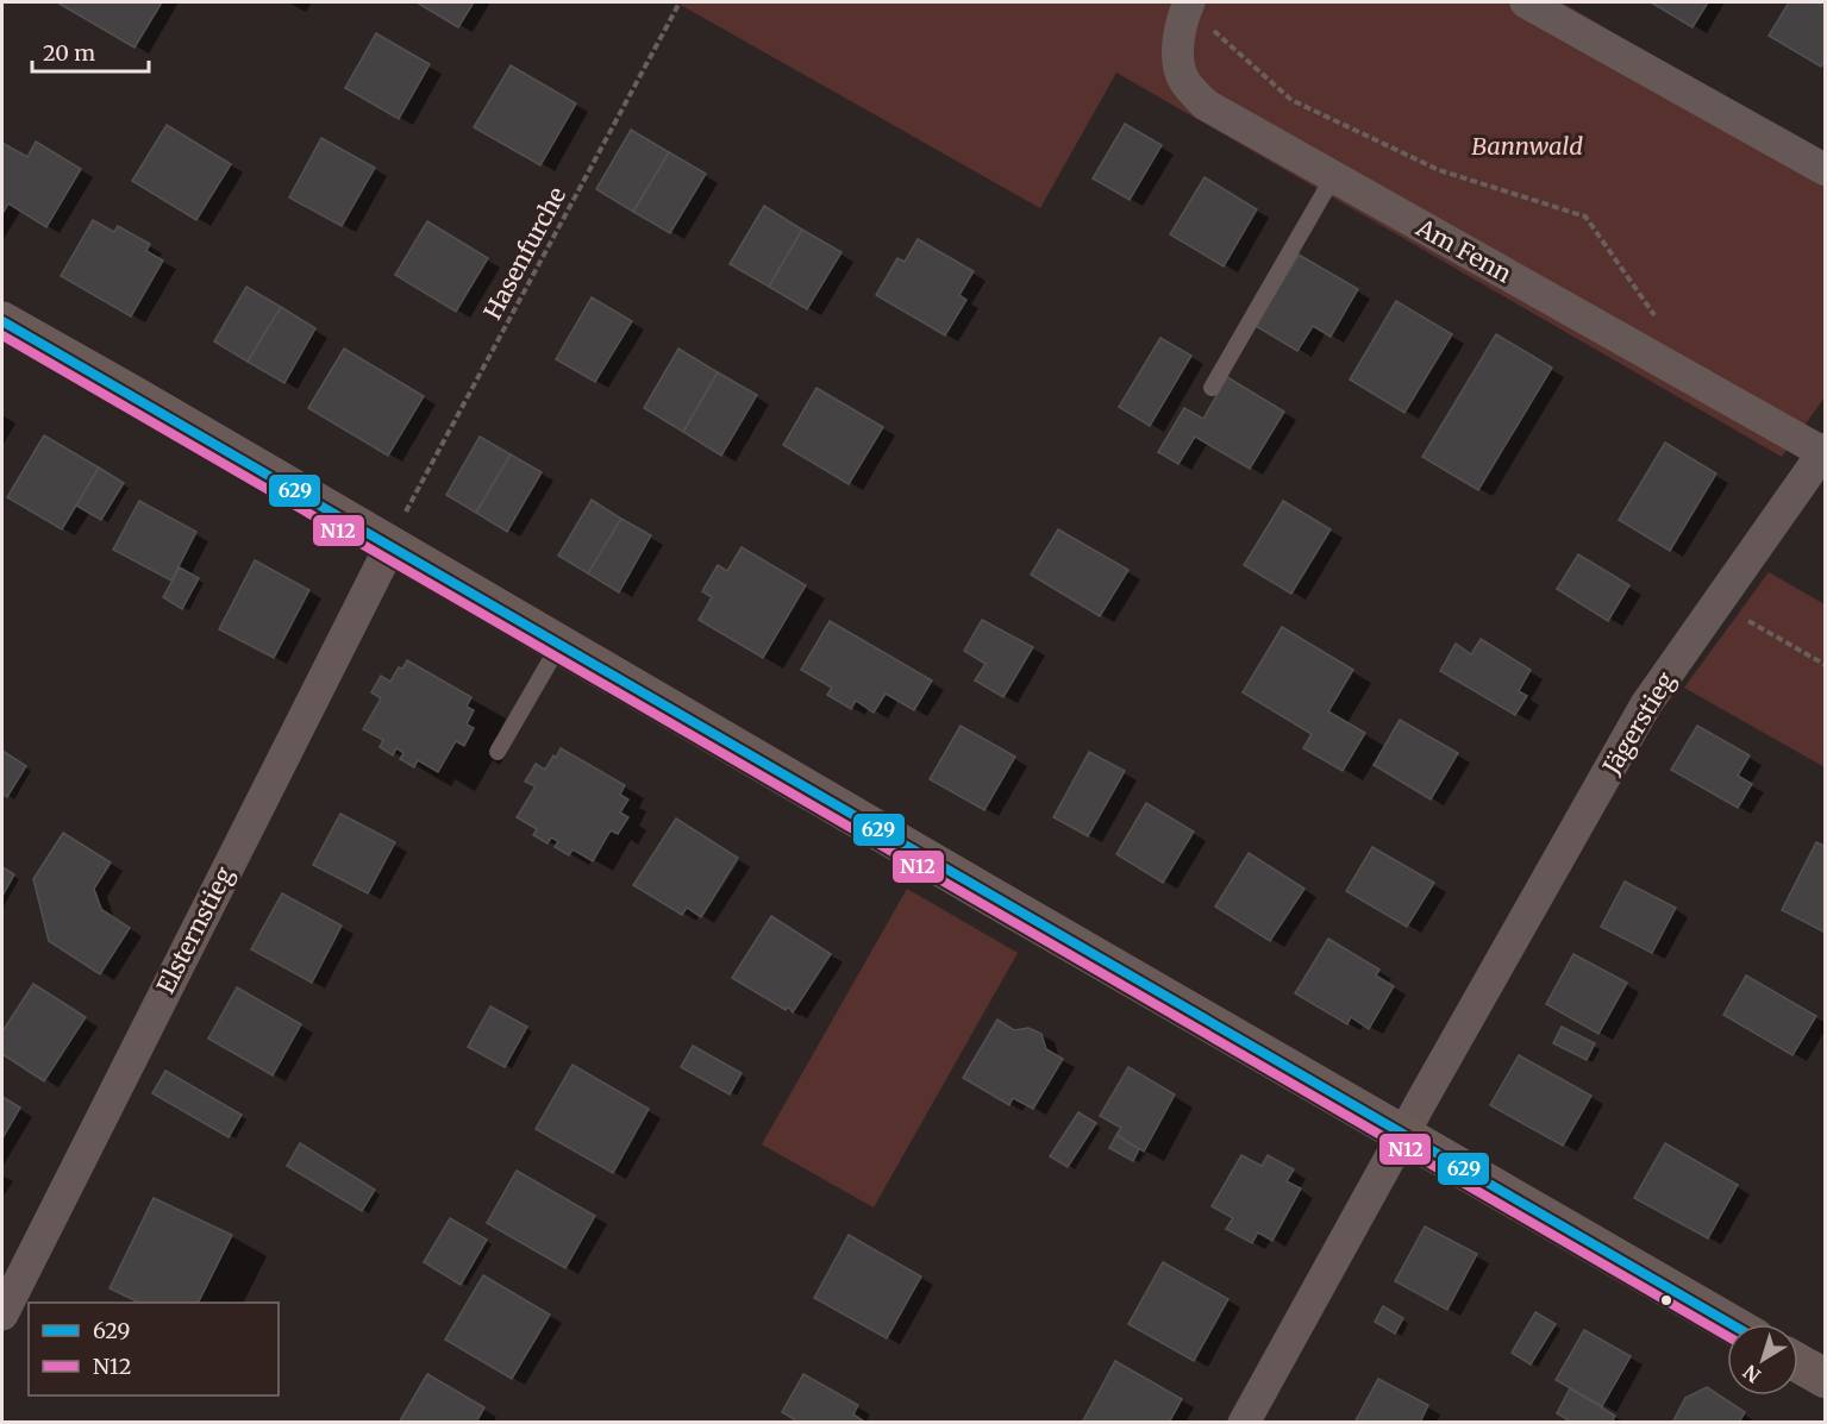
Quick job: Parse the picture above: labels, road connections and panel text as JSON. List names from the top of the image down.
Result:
{
  "streets": {
    "street": ["Am Fenn", "Jägerstieg", "Elsternstieg"],
    "path": ["Hasenfurche"]
  },
  "crossings": [
    ["Am Fenn", "Jägerstieg"],
    ["Hasenfurche", "Elsternstieg"]
  ],
  "parks": ["Bannwald"],
  "lines": ["transit line 629", "transit line N12"],
  "legend": ["629", "N12"],
  "scale_bar": "20 m",
  "north": "bottom left"
}
